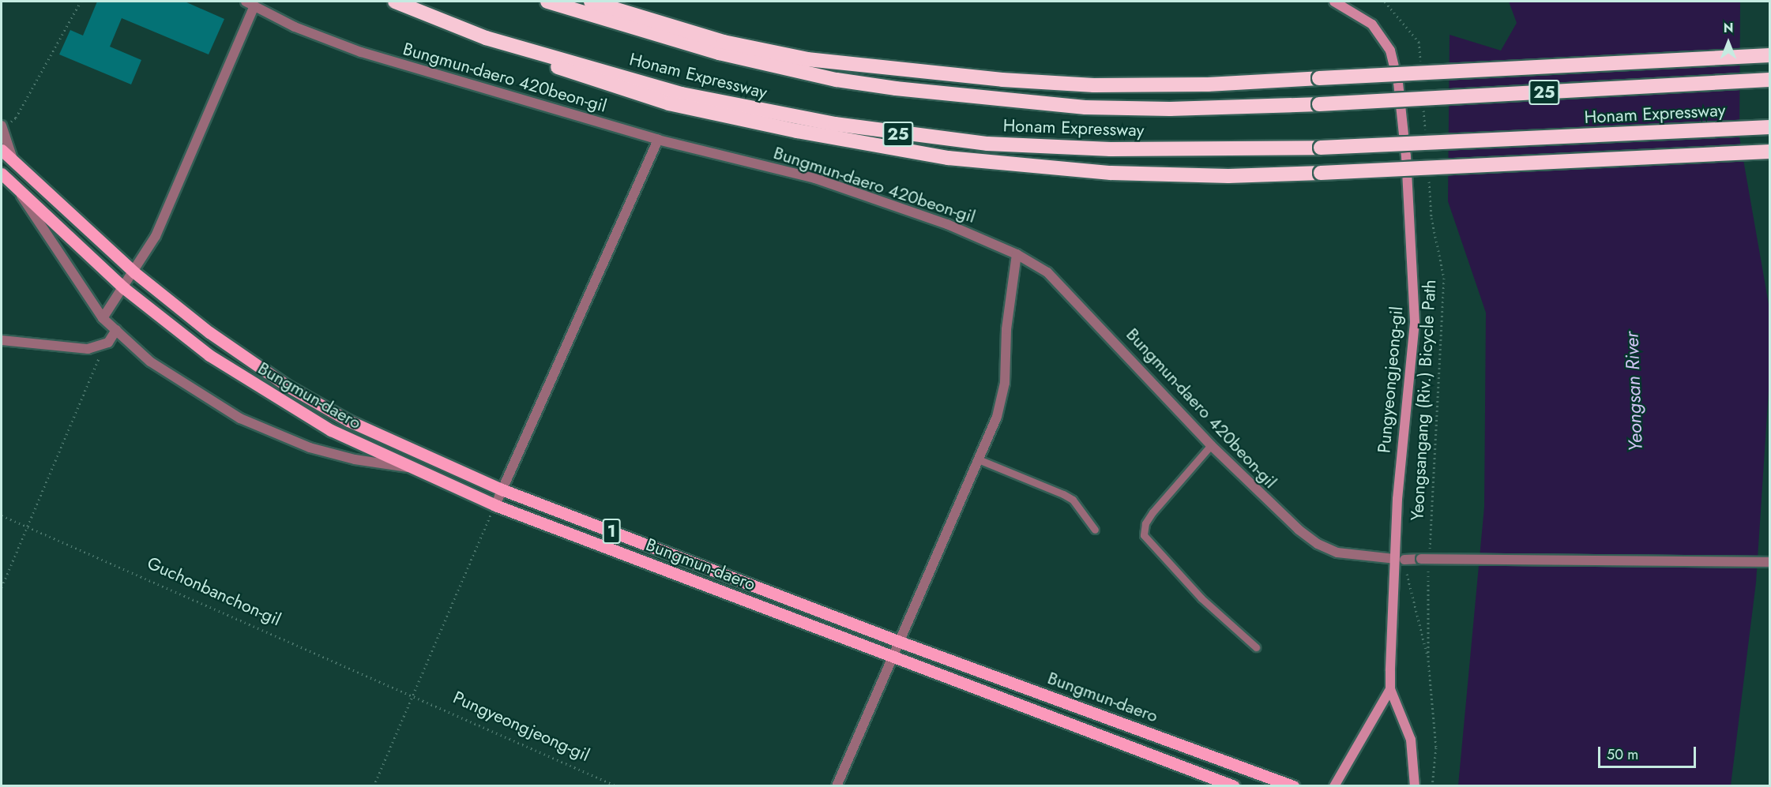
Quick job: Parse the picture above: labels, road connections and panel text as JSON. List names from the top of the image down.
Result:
{
  "streets": {
    "highway": ["Honam Expressway", "25"],
    "main road": ["Bungmun-daero", "1"],
    "street": ["Bungmun-daero 420beon-gil", "Pungyeongjeong-gil"],
    "path": ["Yeongsangang (Riv.) Bicycle Path", "Guchonbanchon-gil"]
  },
  "crossings": [
    ["Bungmun-daero 420beon-gil", "Pungyeongjeong-gil"],
    ["Pungyeongjeong-gil", "Guchonbanchon-gil"]
  ],
  "water": ["Yeongsan River"],
  "scale_bar": "50 m",
  "north": "top"
}
